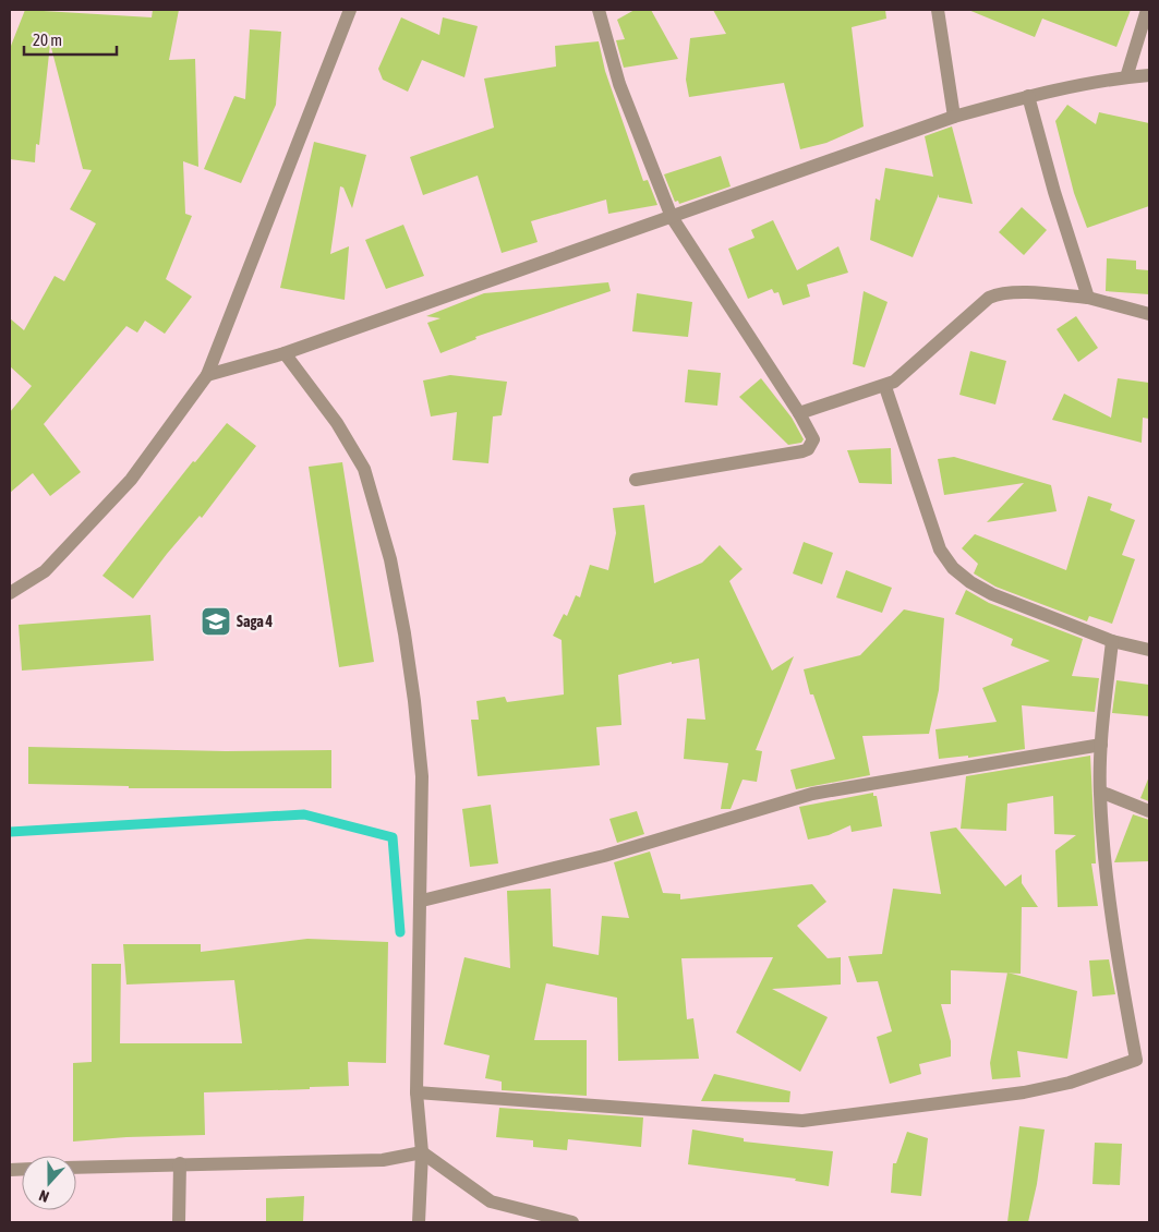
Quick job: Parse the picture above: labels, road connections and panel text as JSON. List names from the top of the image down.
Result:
{
  "places": {
    "school or university": ["Saga 4"]
  },
  "scale_bar": "20 m",
  "north": "bottom"
}
